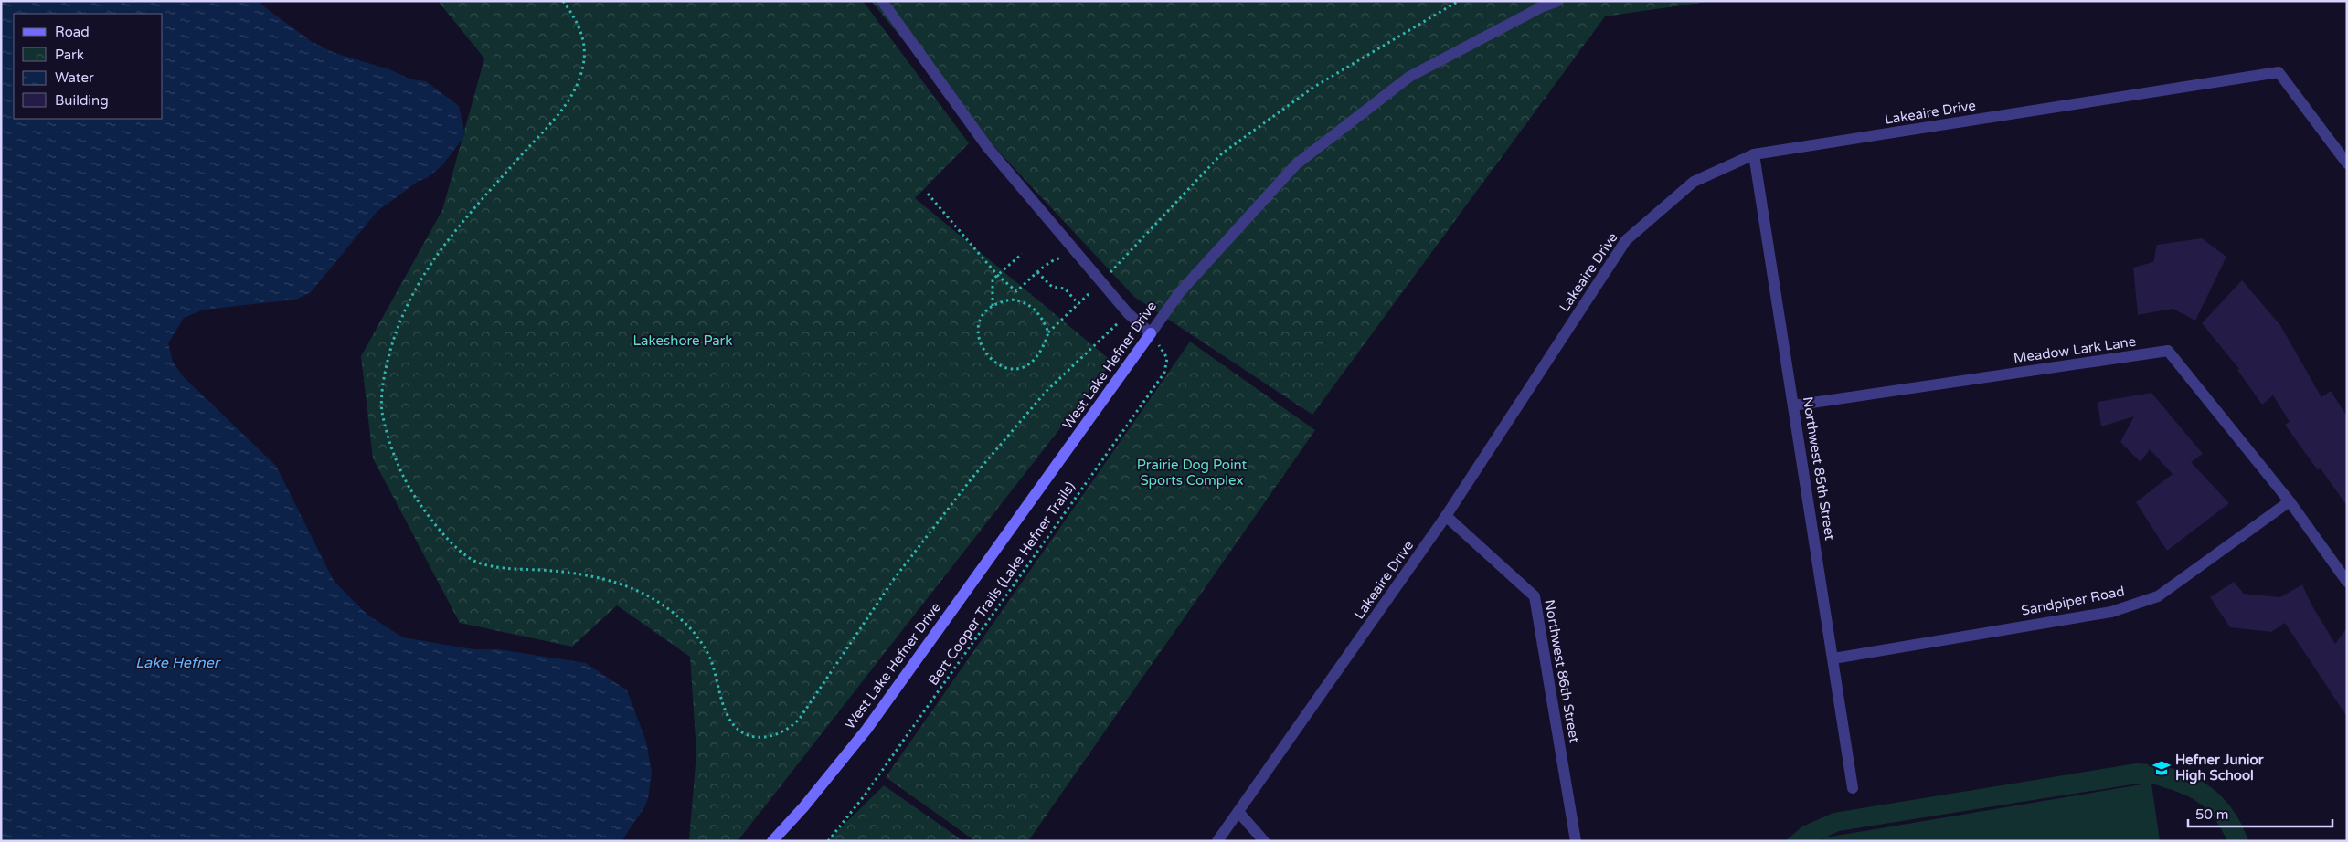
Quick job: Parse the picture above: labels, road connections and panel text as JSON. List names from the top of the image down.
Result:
{
  "streets": {
    "street": [
      "Lakeaire Drive",
      "Meadow Lark Lane",
      "West Lake Hefner Drive",
      "Northwest 85th Street",
      "Sandpiper Road",
      "Northwest 86th Street"
    ],
    "path": ["Bert Cooper Trails (Lake Hefner Trails)"]
  },
  "crossings": [
    ["Lakeaire Drive", "Northwest 85th Street"],
    ["Lakeaire Drive", "Northwest 86th Street"],
    ["Meadow Lark Lane", "Northwest 85th Street"],
    ["Meadow Lark Lane", "Sandpiper Road"],
    ["West Lake Hefner Drive", "Bert Cooper Trails (Lake Hefner Trails)"],
    ["Northwest 85th Street", "Sandpiper Road"]
  ],
  "water": ["Lake Hefner"],
  "parks": ["Lakeshore Park", "Prairie Dog Point Sports Complex"],
  "places": {
    "school or university": ["Hefner Junior High School"]
  },
  "legend": [
    "Road",
    "Park",
    "Water",
    "Building"
  ],
  "scale_bar": "50 m"
}
